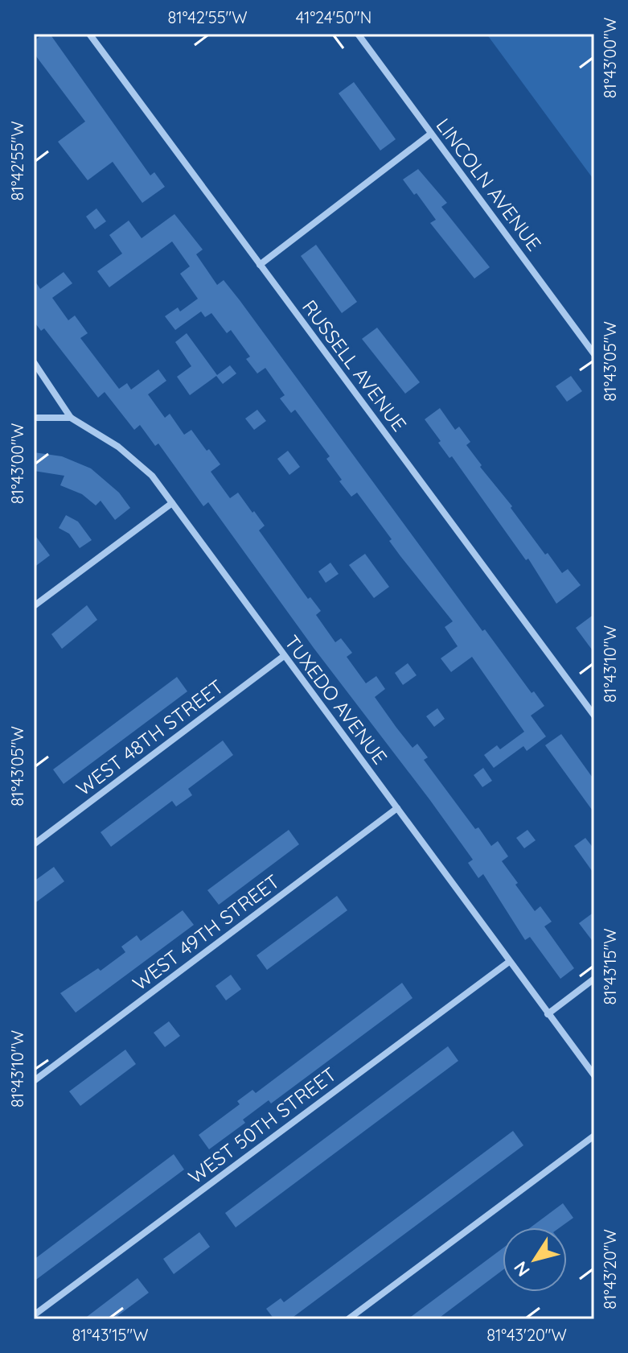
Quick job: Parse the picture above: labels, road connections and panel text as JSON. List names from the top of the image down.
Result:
{
  "streets": {
    "street": [
      "LINCOLN AVENUE",
      "RUSSELL AVENUE",
      "TUXEDO AVENUE",
      "WEST 48TH STREET",
      "WEST 49TH STREET",
      "WEST 50TH STREET"
    ]
  },
  "crossings": [
    ["TUXEDO AVENUE", "WEST 48TH STREET"],
    ["TUXEDO AVENUE", "WEST 49TH STREET"],
    ["TUXEDO AVENUE", "WEST 50TH STREET"]
  ],
  "north": "bottom left",
  "coordinates": [
    "81°42'55\"W",
    "41°24'50\"N",
    "81°43'00\"W",
    "81°43'05\"W",
    "81°43'10\"W",
    "81°43'15\"W",
    "81°43'20\"W"
  ]
}
